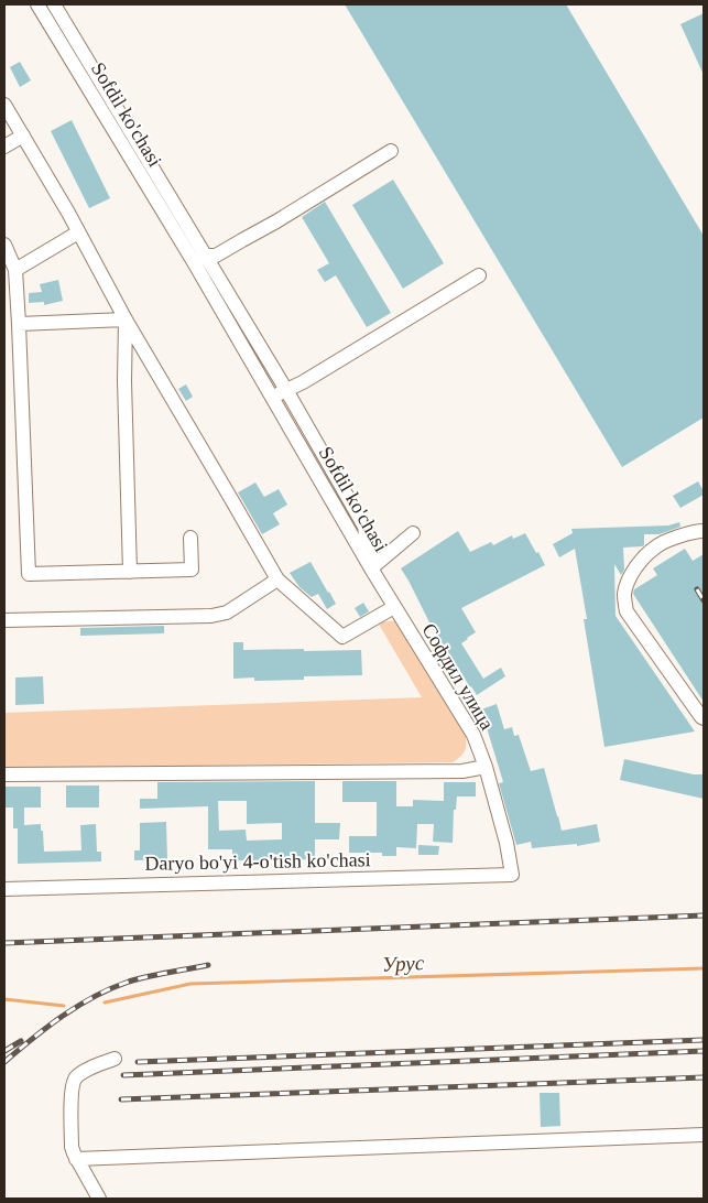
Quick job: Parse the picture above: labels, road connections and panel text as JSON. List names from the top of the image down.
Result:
{
  "streets": {
    "street": ["Sofdil ko'chasi", "Софдил улица", "Daryo bo'yi 4-o'tish ko'chasi"]
  },
  "crossings": [
    ["Sofdil ko'chasi", "Софдил улица"],
    ["Софдил улица", "Daryo bo'yi 4-o'tish ko'chasi"]
  ],
  "water": ["Урус"]
}
